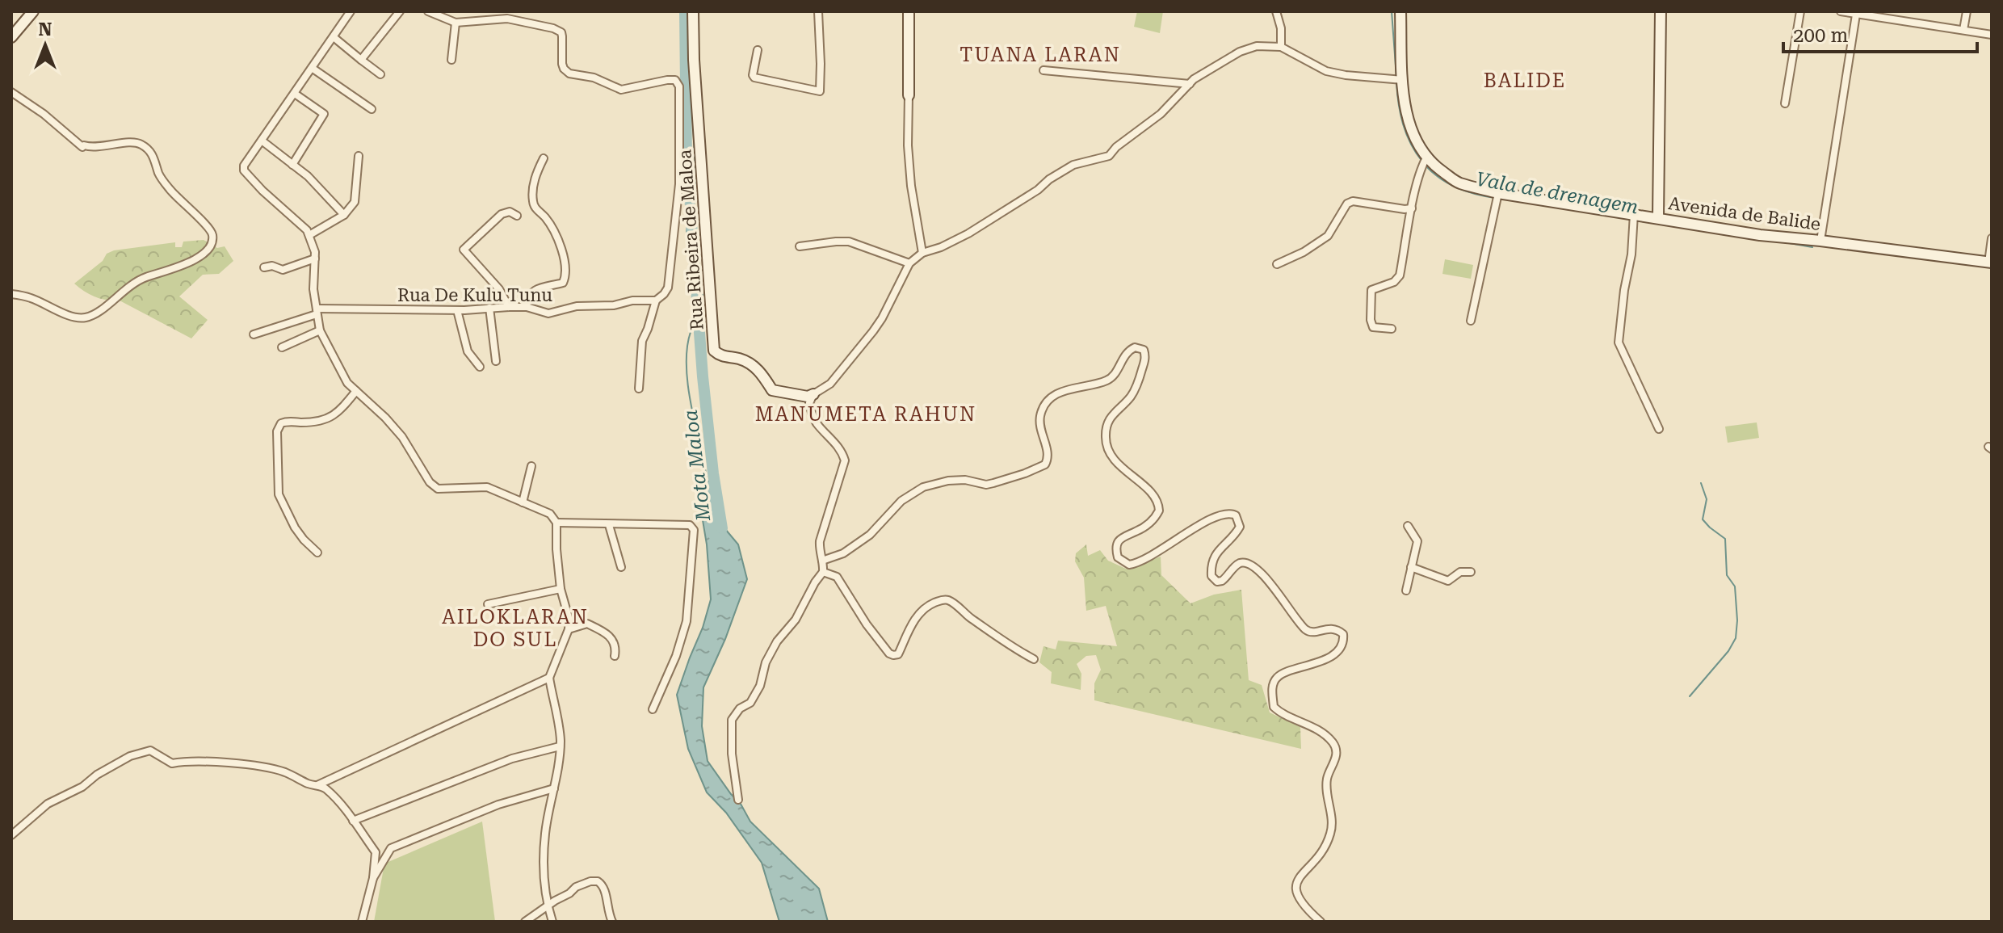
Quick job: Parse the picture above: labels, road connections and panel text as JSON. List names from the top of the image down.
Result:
{
  "streets": {
    "main road": ["Avenida de Balide", "Rua Ribeira de Maloa"],
    "street": ["Rua De Kulu Tunu"]
  },
  "districts": [
    "TUANA LARAN",
    "BALIDE",
    "MANUMETA RAHUN",
    "AILOKLARAN DO SUL"
  ],
  "water": ["Vala de drenagem", "Mota Maloa"],
  "scale_bar": "200 m",
  "north": "top"
}
